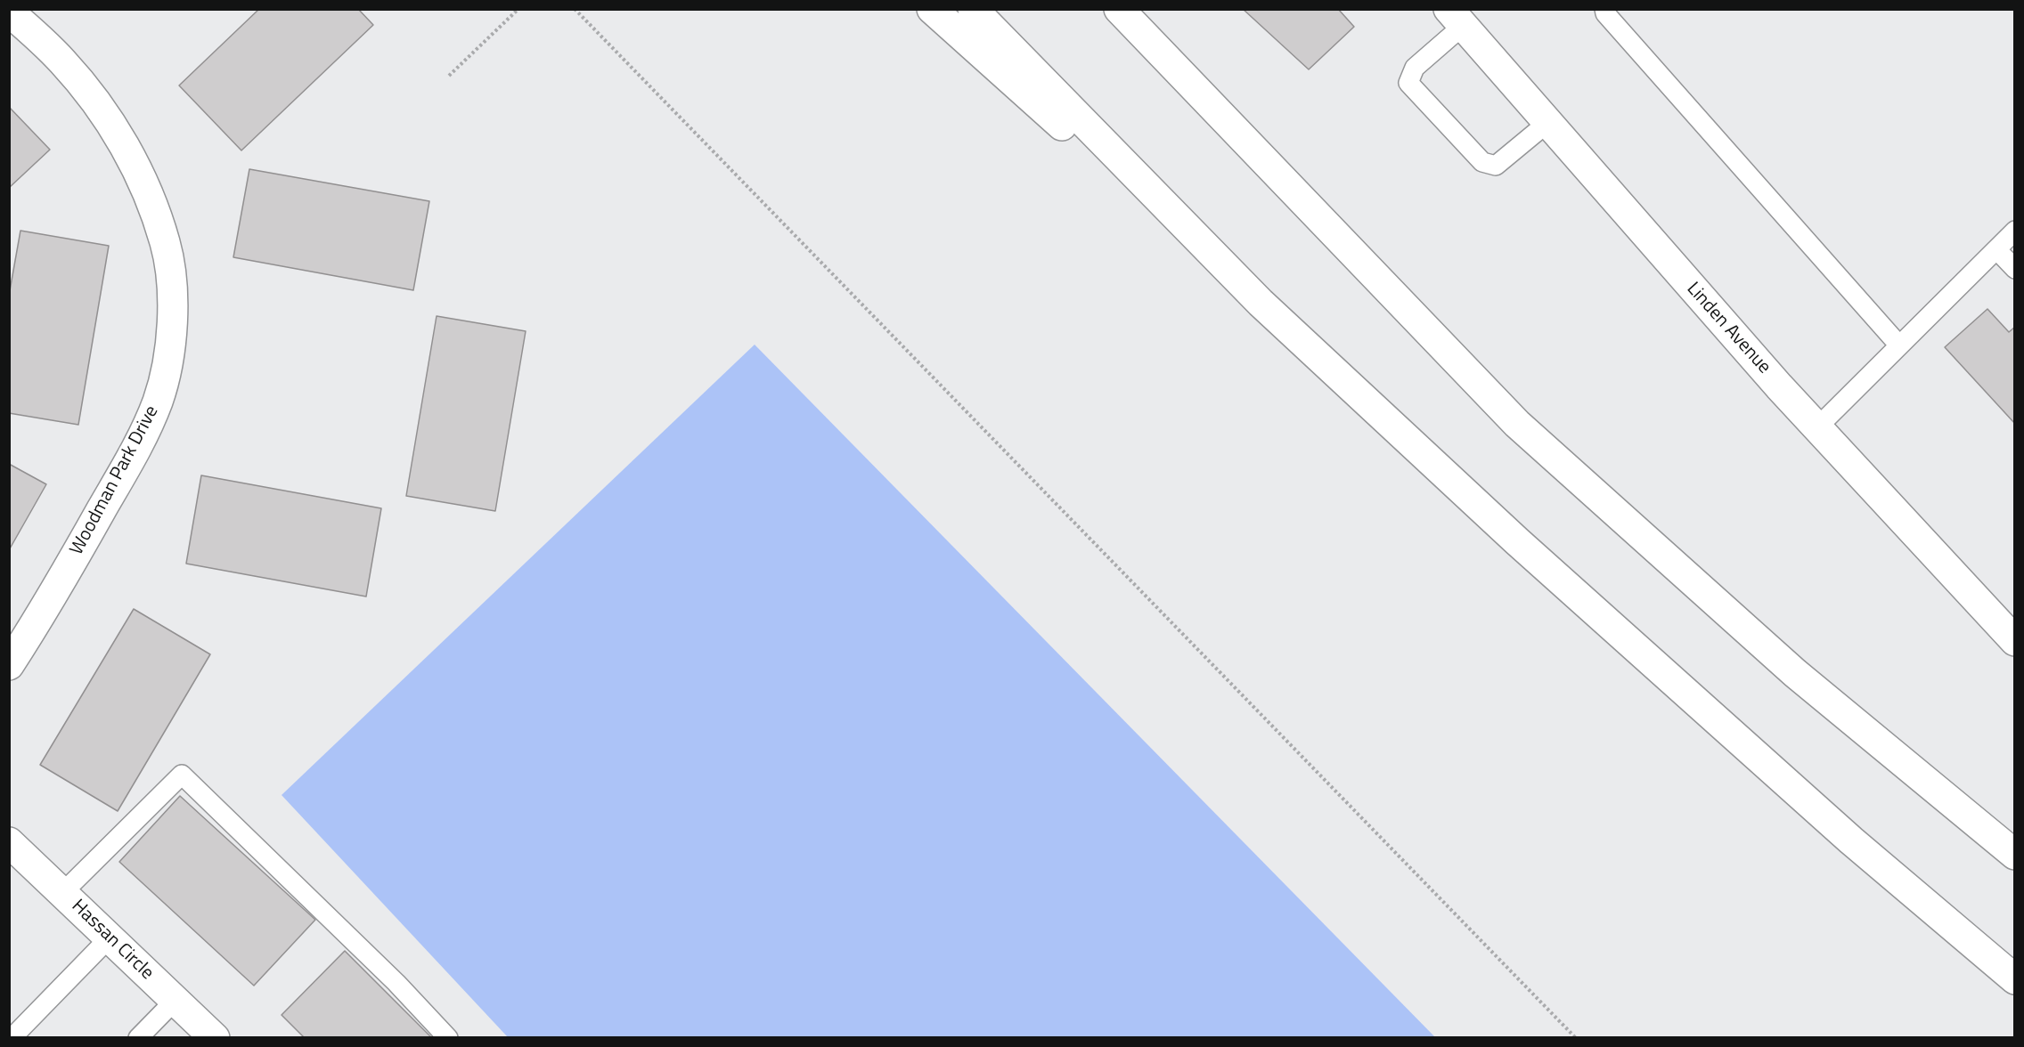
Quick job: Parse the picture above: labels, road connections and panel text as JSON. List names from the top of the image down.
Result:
{
  "streets": {
    "main road": ["Linden Avenue", "Woodman Park Drive", "Hassan Circle"]
  }
}
